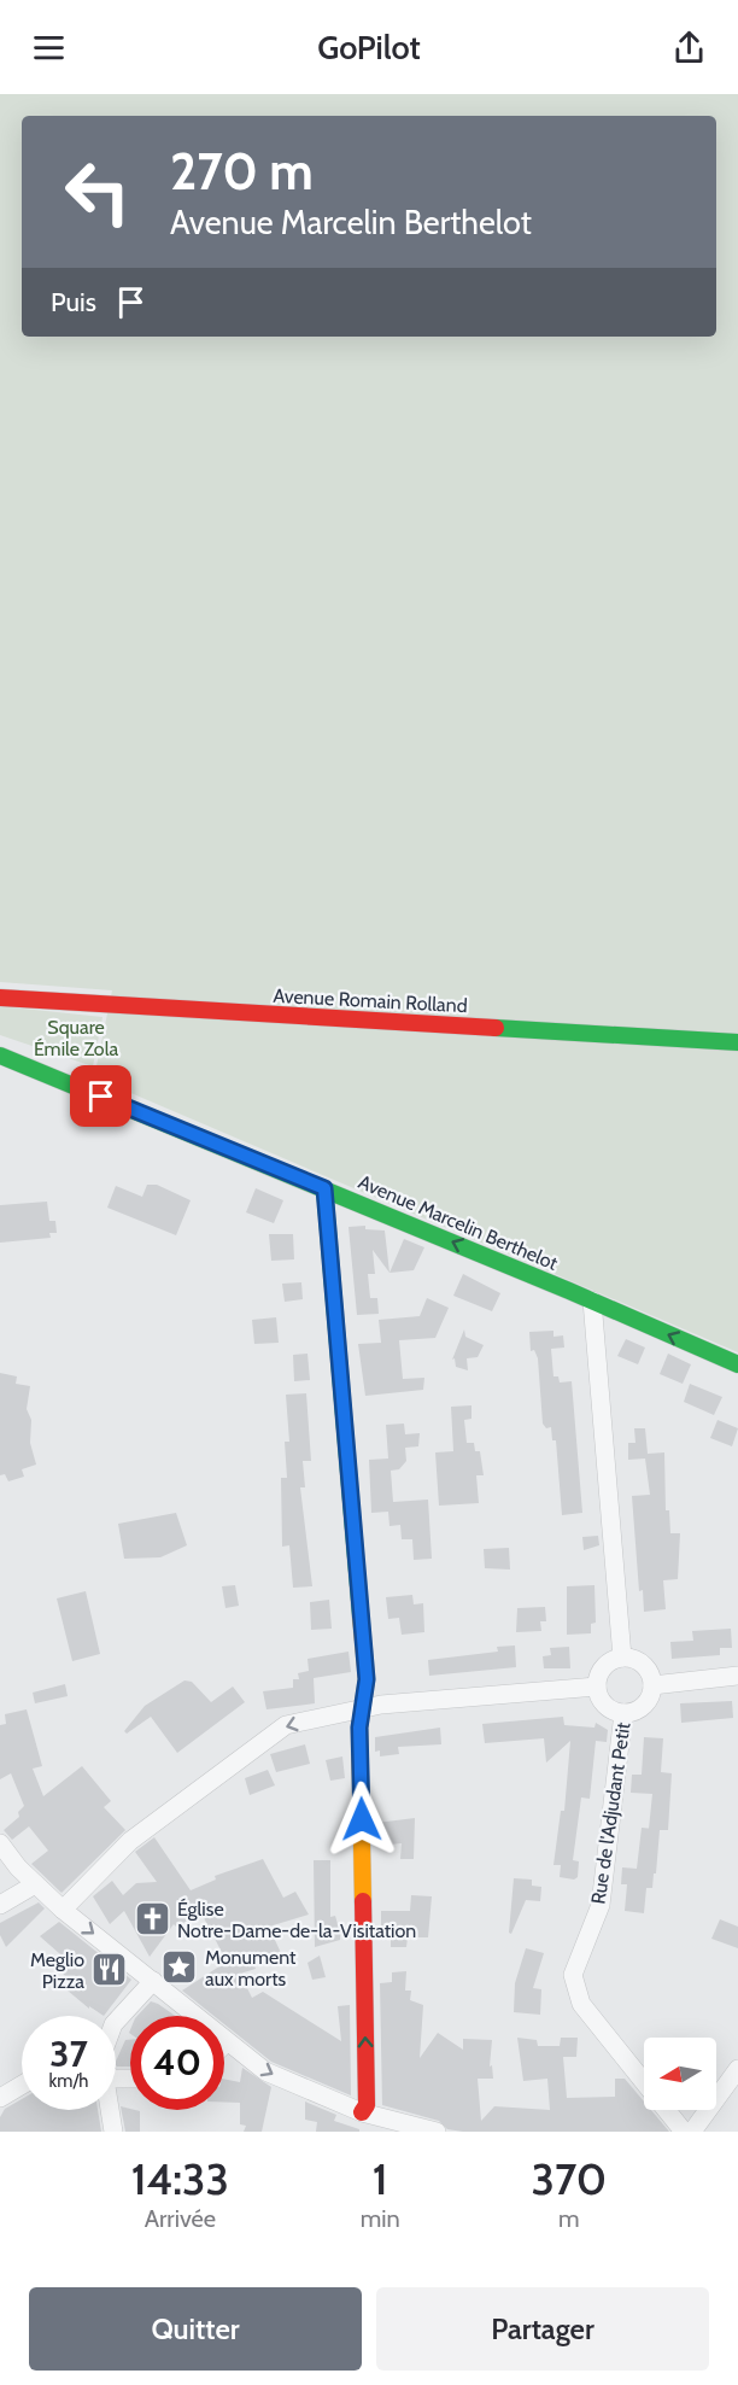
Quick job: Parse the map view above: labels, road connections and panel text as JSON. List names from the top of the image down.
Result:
{
  "streets": {
    "street": ["Avenue Romain Rolland", "Avenue Marcelin Berthelot", "Rue de l'Adjudant Petit"]
  },
  "one_way": ["Avenue Marcelin Berthelot"],
  "parks": ["Square Émile Zola"],
  "places": {
    "church": ["Église Notre-Dame-de-la-Visitation"],
    "place": ["Monument aux morts"],
    "restaurant": ["Meglio Pizza"]
  },
  "north": "left",
  "page": {
    "header": "GoPilot",
    "turn": ["270 m", "Avenue Marcelin Berthelot"],
    "then": "Puis",
    "speed": "37 km/h",
    "limit": "40",
    "eta": [
      "14:33",
      "Arrivée",
      "1",
      "min",
      "370",
      "m"
    ],
    "buttons": ["Quitter", "Partager"]
  }
}
